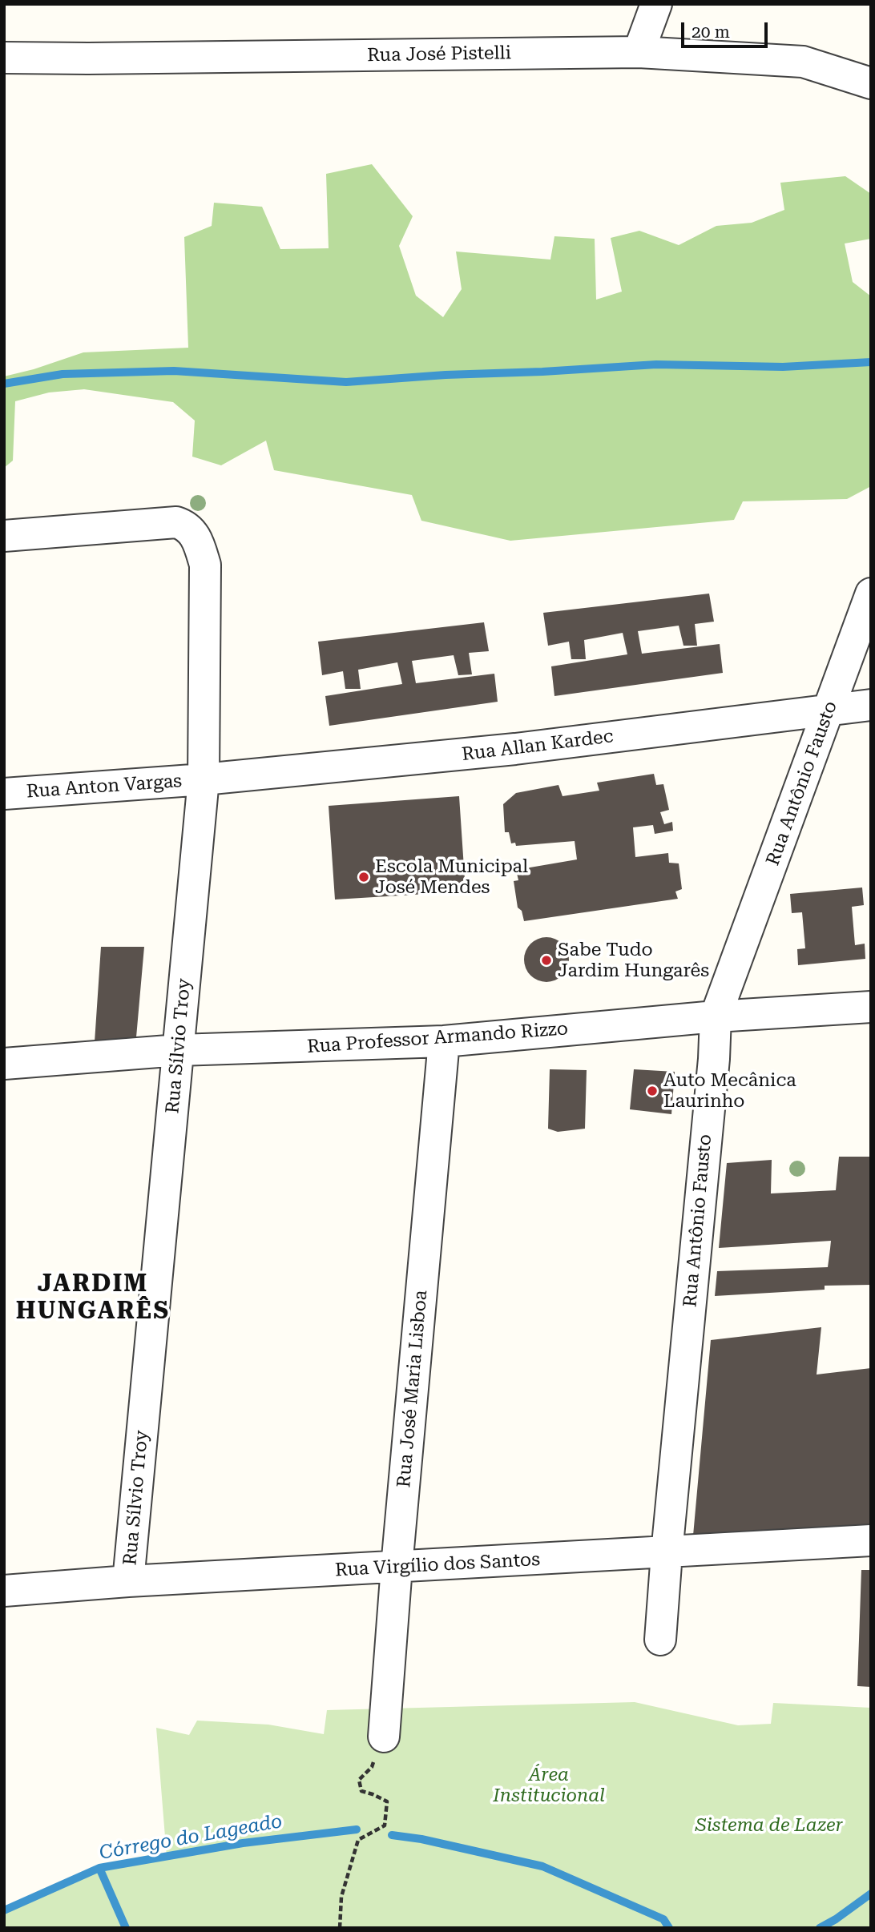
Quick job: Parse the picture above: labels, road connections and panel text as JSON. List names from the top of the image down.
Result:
{
  "streets": {
    "street": [
      "Rua José Pistelli",
      "Rua Allan Kardec",
      "Rua Antônio Fausto",
      "Rua Anton Vargas",
      "Rua Professor Armando Rizzo",
      "Rua Sílvio Troy",
      "Rua José Maria Lisboa",
      "Rua Virgílio dos Santos"
    ]
  },
  "crossings": [
    ["Rua Allan Kardec", "Rua Antônio Fausto"],
    ["Rua Allan Kardec", "Rua Anton Vargas"],
    ["Rua Allan Kardec", "Rua Sílvio Troy"],
    ["Rua Antônio Fausto", "Rua Professor Armando Rizzo"],
    ["Rua Antônio Fausto", "Rua Virgílio dos Santos"],
    ["Rua Anton Vargas", "Rua Sílvio Troy"],
    ["Rua Professor Armando Rizzo", "Rua Sílvio Troy"],
    ["Rua Professor Armando Rizzo", "Rua José Maria Lisboa"],
    ["Rua Sílvio Troy", "Rua Virgílio dos Santos"],
    ["Rua José Maria Lisboa", "Rua Virgílio dos Santos"]
  ],
  "districts": ["JARDIM HUNGARÊS"],
  "water": ["Córrego do Lageado"],
  "parks": ["Área Institucional", "Sistema de Lazer"],
  "places": ["Escola Municipal José Mendes", "Sabe Tudo Jardim Hungarês", "Auto Mecânica Laurinho"],
  "scale_bar": "20 m"
}
